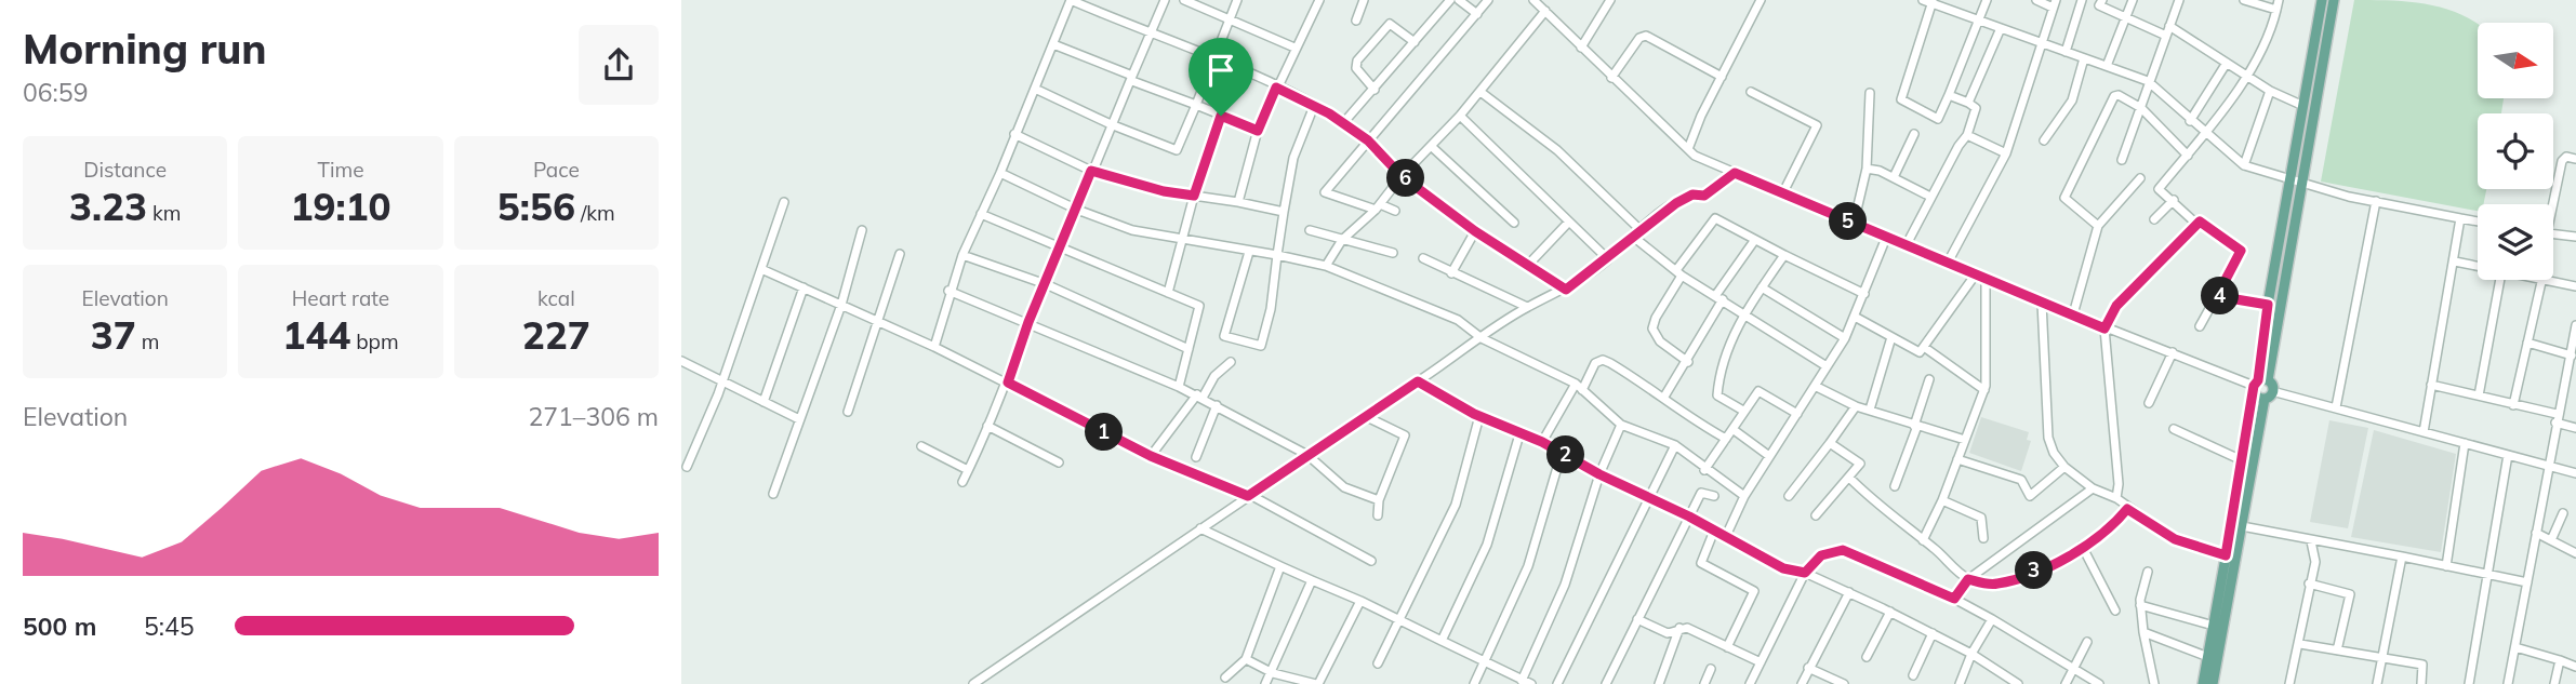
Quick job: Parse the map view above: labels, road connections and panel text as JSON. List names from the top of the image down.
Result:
{
  "north": "right",
  "page": {
    "heading": ["Morning run", "06:59"],
    "stats": [
      ["Distance", "3.23 km"],
      ["Time", "19:10"],
      ["Pace", "5:56 /km"],
      ["Elevation", "37 m"],
      ["Heart rate", "144 bpm"],
      ["kcal", "227"]
    ],
    "pins": [
      "6",
      "5",
      "4",
      "1",
      "2",
      "3"
    ],
    "chart": ["Elevation", "271–306 m"],
    "list": [
      {
        "name": "500 m",
        "note": "5:45"
      }
    ]
  }
}
